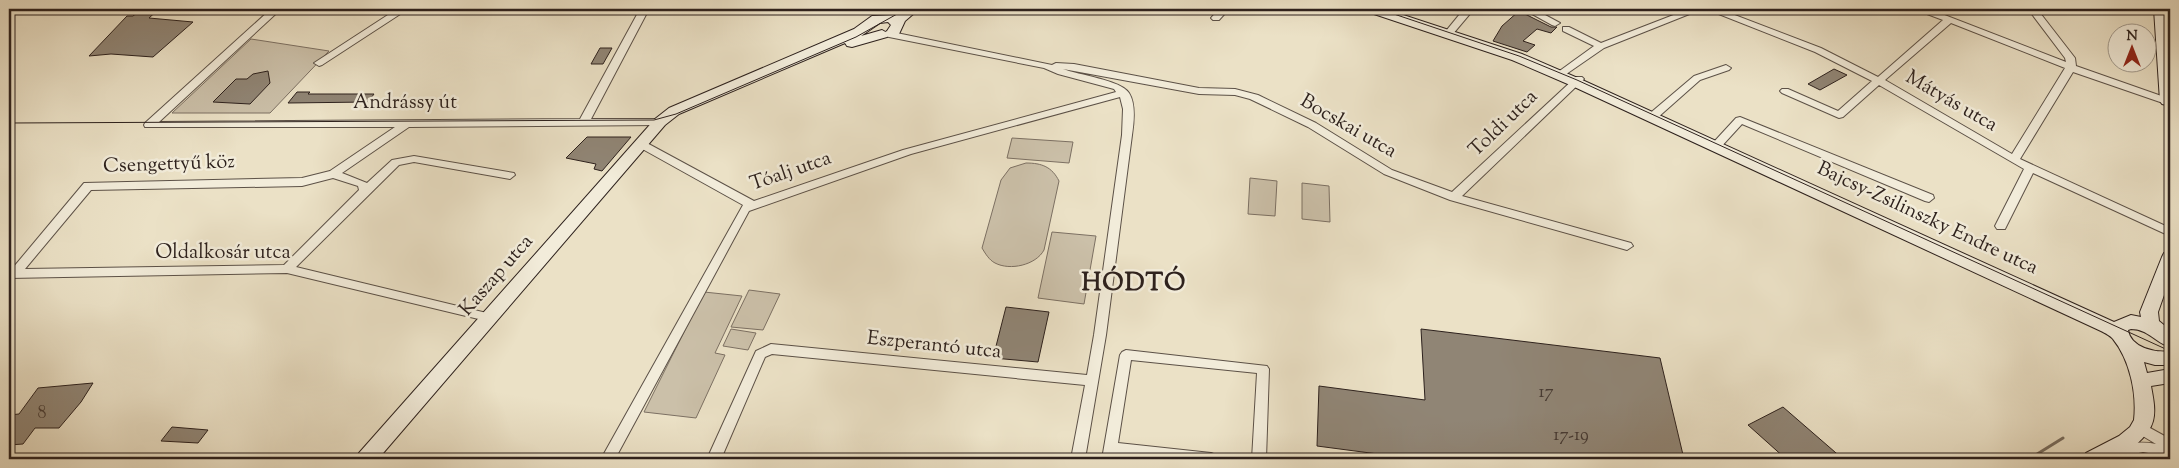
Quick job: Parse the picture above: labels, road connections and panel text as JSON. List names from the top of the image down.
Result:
{
  "streets": {
    "street": [
      "Mátyás utca",
      "Andrássy út",
      "Toldi utca",
      "Bocskai utca",
      "Csengettyű köz",
      "Tóalj utca",
      "Bajcsy-Zsilinszky Endre utca",
      "Oldalkosár utca",
      "Kaszap utca",
      "Eszperantó utca"
    ]
  },
  "crossings": [
    ["Andrássy út", "Bocskai utca"],
    ["Andrássy út", "Kaszap utca"],
    ["Toldi utca", "Bocskai utca"],
    ["Toldi utca", "Bajcsy-Zsilinszky Endre utca"],
    ["Bocskai utca", "Tóalj utca"],
    ["Csengettyű köz", "Oldalkosár utca"],
    ["Oldalkosár utca", "Kaszap utca"]
  ],
  "districts": ["HÓDTÓ"],
  "house_numbers": ["17", "8", "17-19"],
  "north": "top"
}
